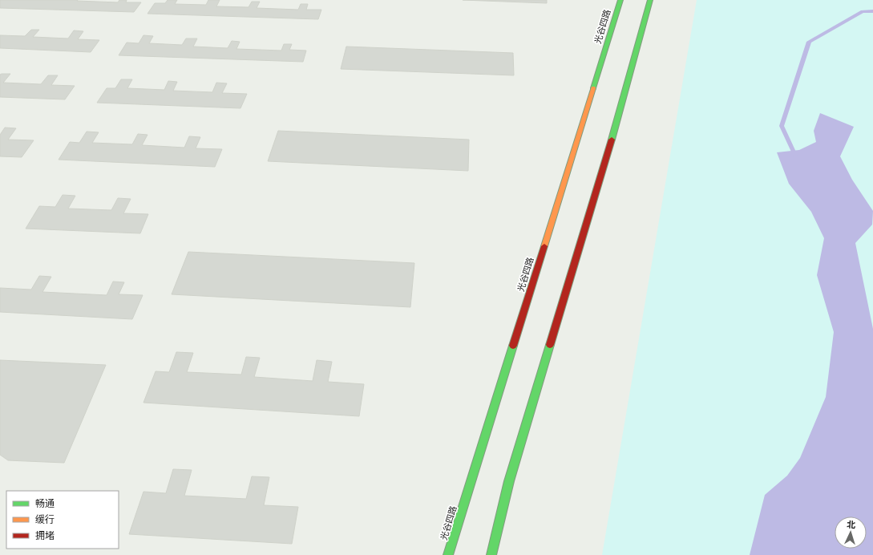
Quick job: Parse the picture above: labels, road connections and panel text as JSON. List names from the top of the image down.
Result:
{
  "streets": {
    "main road": ["光谷四路"]
  },
  "legend": ["畅通", "缓行", "拥堵"],
  "north": "top"
}
